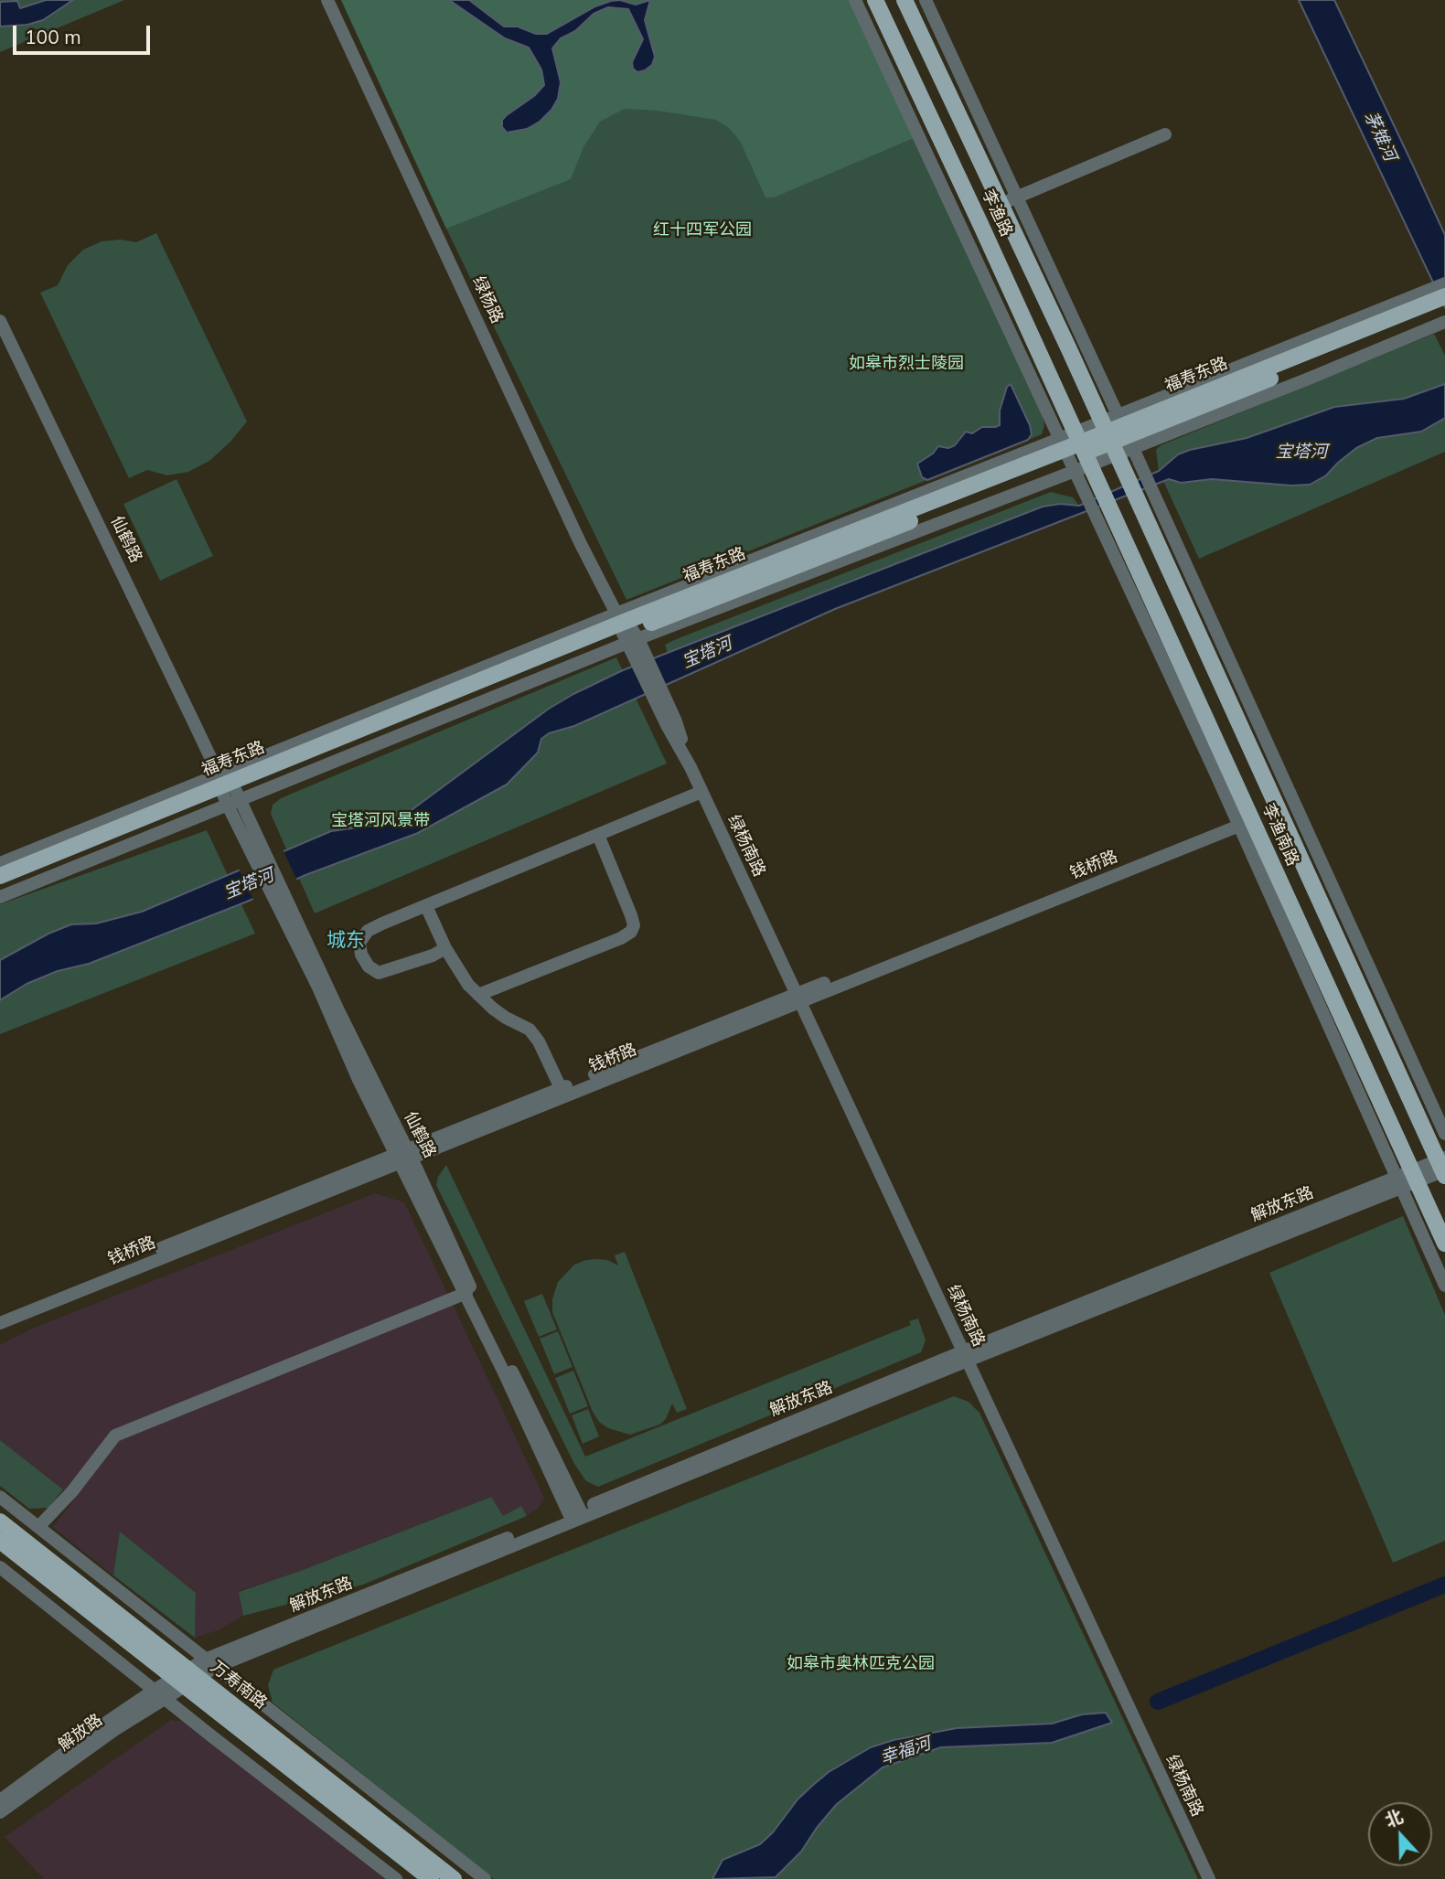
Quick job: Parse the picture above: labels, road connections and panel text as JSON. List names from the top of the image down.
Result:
{
  "streets": {
    "main road": [
      "李渔路",
      "福寿东路",
      "李渔南路",
      "万寿南路"
    ],
    "street": [
      "绿杨路",
      "仙鹤路",
      "绿杨南路",
      "钱桥路",
      "解放东路",
      "解放路"
    ]
  },
  "crossings": [
    ["李渔路", "福寿东路"],
    ["李渔路", "李渔南路"],
    ["绿杨路", "福寿东路"],
    ["绿杨路", "绿杨南路"],
    ["福寿东路", "仙鹤路"],
    ["福寿东路", "李渔南路"],
    ["福寿东路", "绿杨南路"],
    ["仙鹤路", "钱桥路"],
    ["仙鹤路", "解放东路"],
    ["李渔南路", "解放东路"],
    ["绿杨南路", "钱桥路"],
    ["绿杨南路", "解放东路"],
    ["解放东路", "万寿南路"],
    ["解放东路", "解放路"],
    ["万寿南路", "解放路"]
  ],
  "districts": ["城东"],
  "water": ["茅雉河", "宝塔河", "幸福河"],
  "parks": [
    "红十四军公园",
    "如皋市烈士陵园",
    "宝塔河风景带",
    "如皋市奥林匹克公园"
  ],
  "scale_bar": "100 m",
  "north": "top"
}
